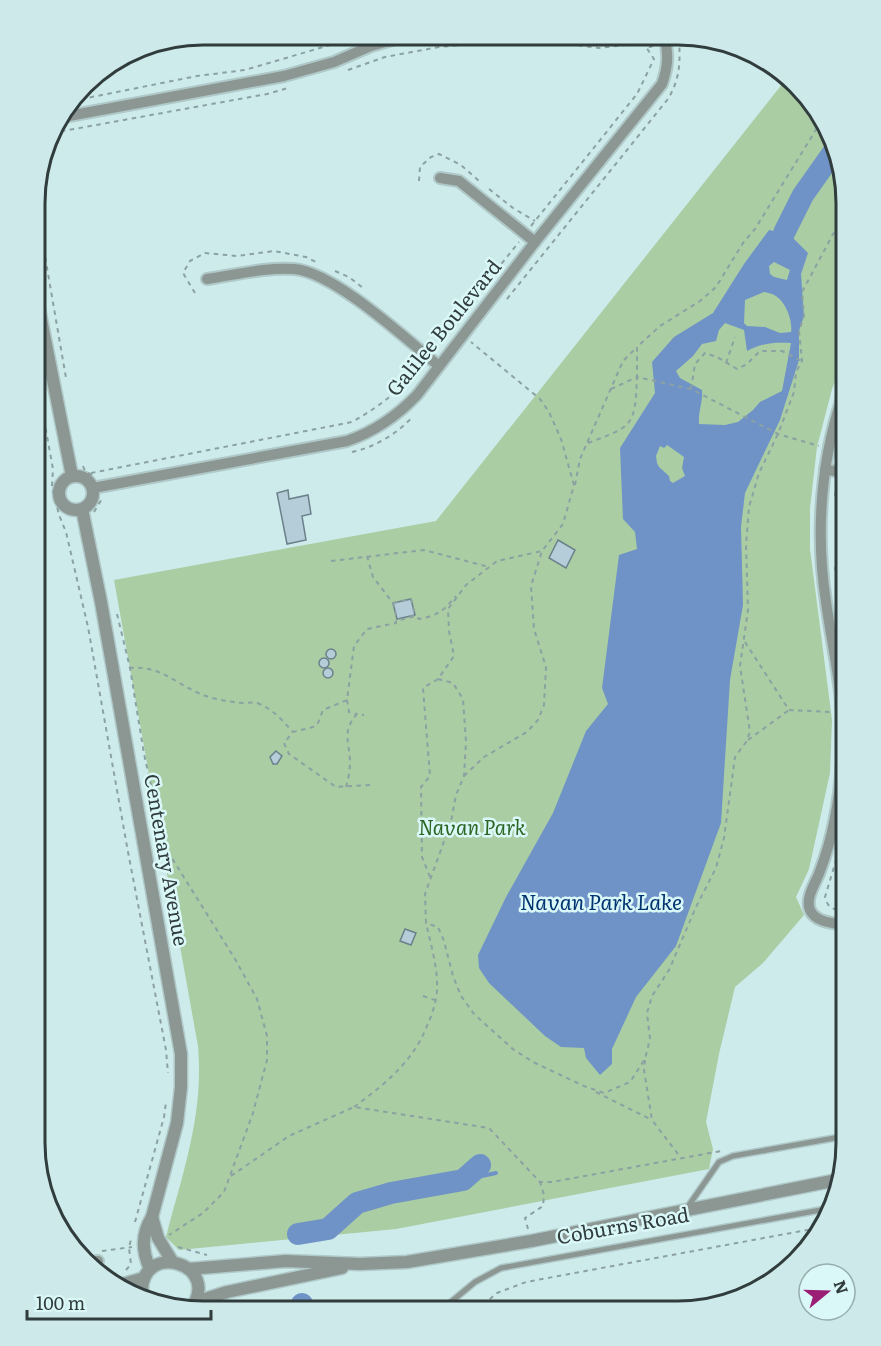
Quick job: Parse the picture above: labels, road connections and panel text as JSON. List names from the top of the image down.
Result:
{
  "streets": {
    "street": ["Galilee Boulevard", "Centenary Avenue", "Coburns Road"]
  },
  "crossings": [
    ["Galilee Boulevard", "Centenary Avenue"]
  ],
  "water": ["Navan Park Lake"],
  "parks": ["Navan Park"],
  "scale_bar": "100 m",
  "north": "right"
}
